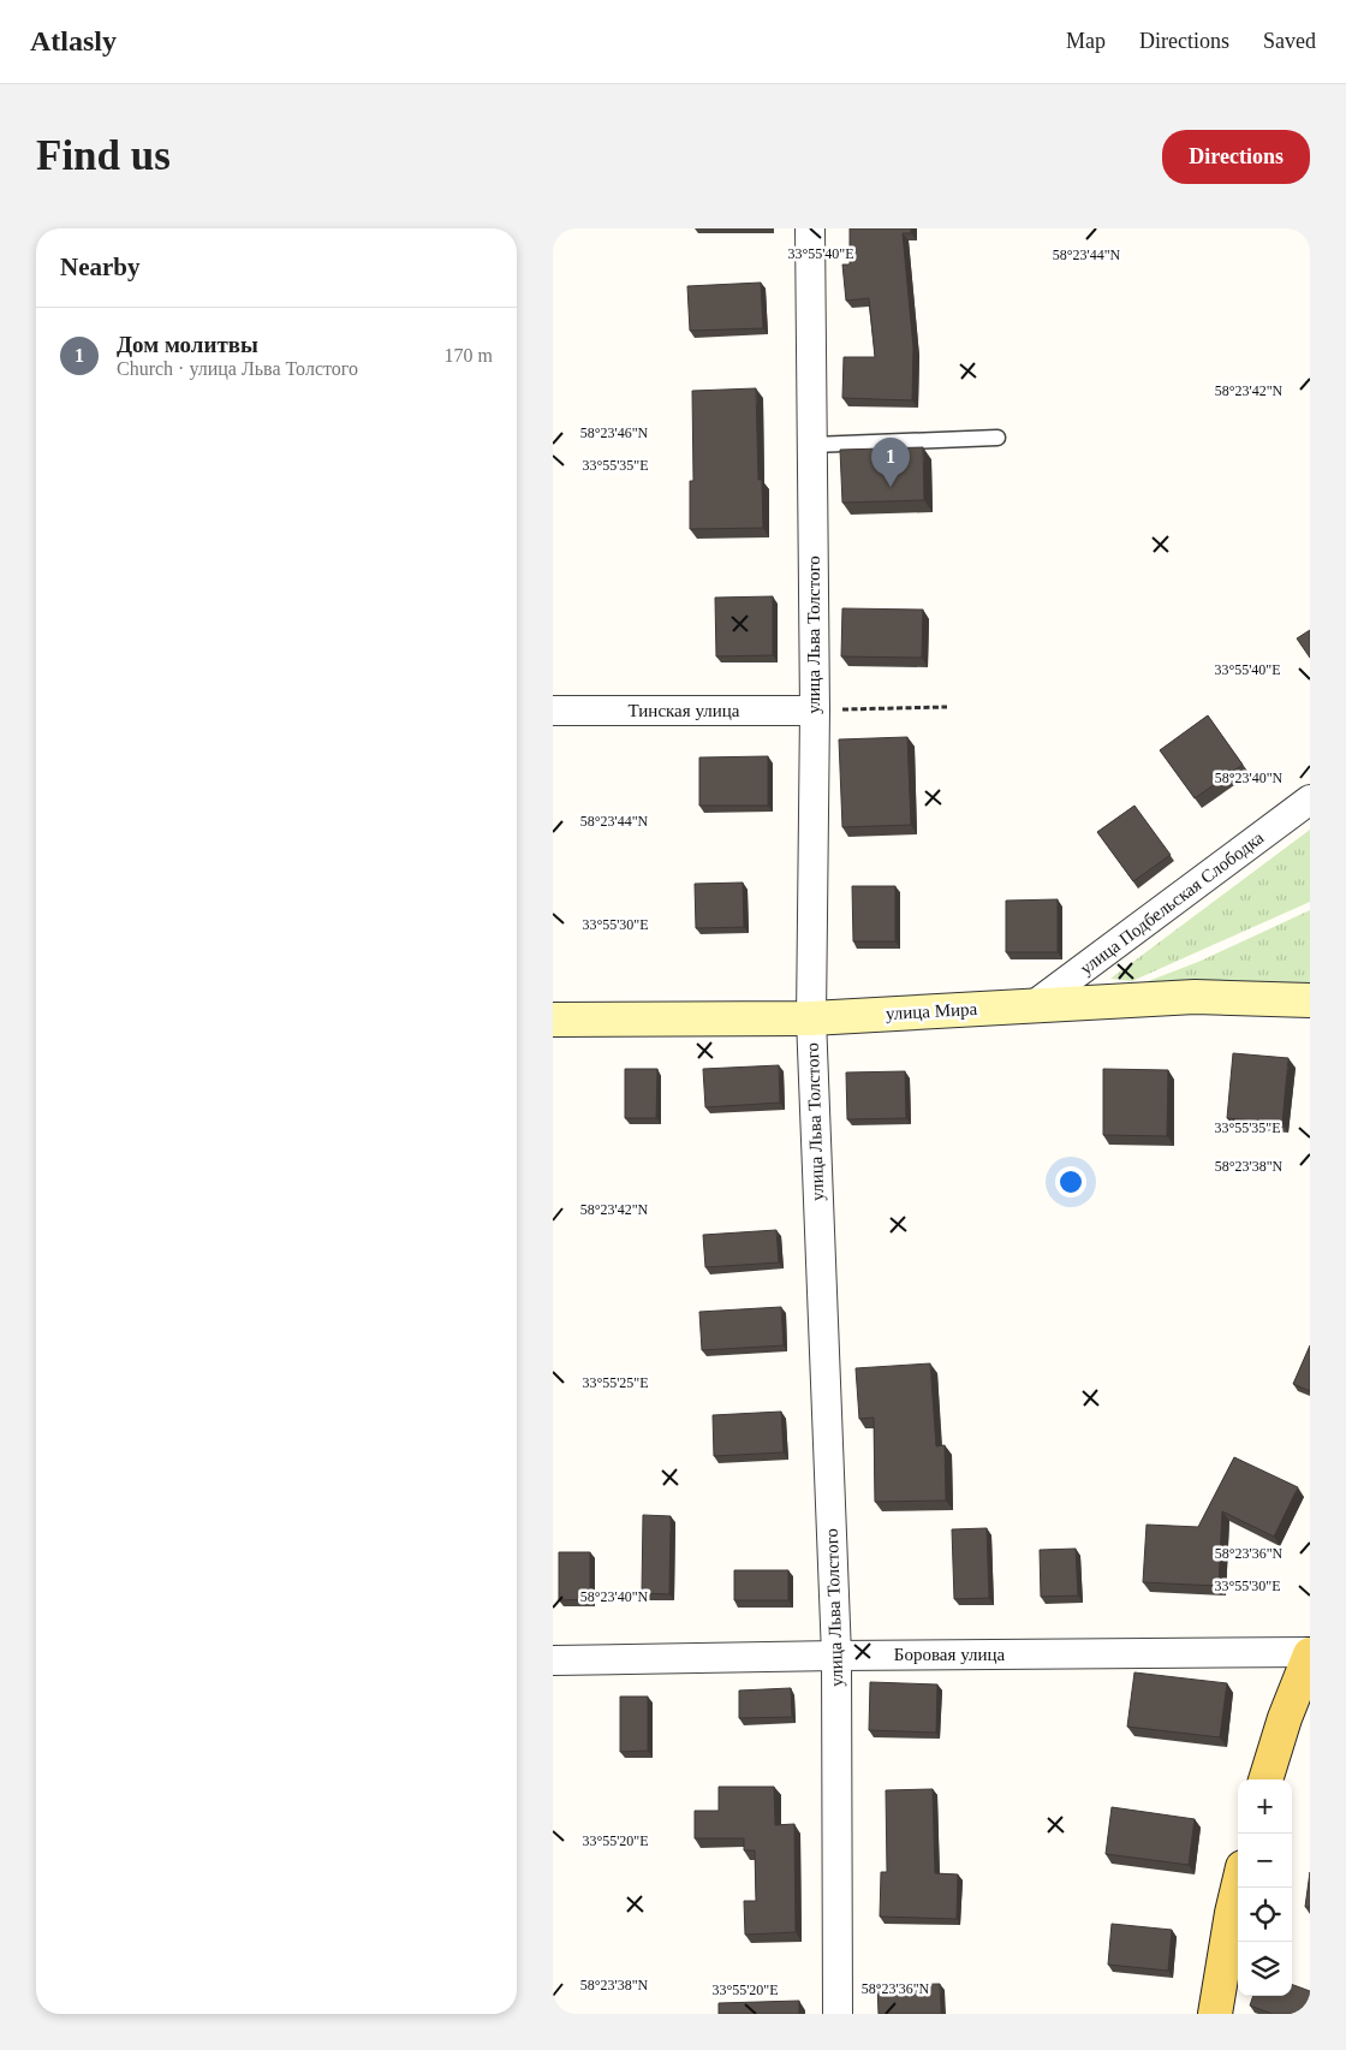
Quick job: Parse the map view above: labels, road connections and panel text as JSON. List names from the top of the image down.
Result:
{
  "streets": {
    "main road": ["улица Мира"],
    "street": [
      "улица Льва Толстого",
      "Тинская улица",
      "улица Подбельская Слободка",
      "Боровая улица"
    ]
  },
  "crossings": [
    ["улица Льва Толстого", "Тинская улица"],
    ["улица Льва Толстого", "улица Мира"],
    ["улица Льва Толстого", "Боровая улица"],
    ["улица Подбельская Слободка", "улица Мира"]
  ],
  "page": {
    "header": "Atlasly",
    "nav": ["Map", "Directions", "Saved"],
    "buttons": "Directions",
    "title": "Find us",
    "heading": "Nearby",
    "list": [
      {
        "mark": "1",
        "name": "Дом молитвы",
        "note": "Church · улица Льва Толстого",
        "value": "170 m"
      }
    ],
    "pins": "1",
    "map_buttons": ["+", "−"]
  },
  "coordinates": [
    "33°55'40\"E",
    "58°23'44\"N",
    "58°23'42\"N",
    "58°23'46\"N",
    "33°55'35\"E",
    "58°23'40\"N",
    "33°55'30\"E",
    "58°23'38\"N",
    "33°55'25\"E",
    "58°23'36\"N",
    "33°55'20\"E"
  ]
}
